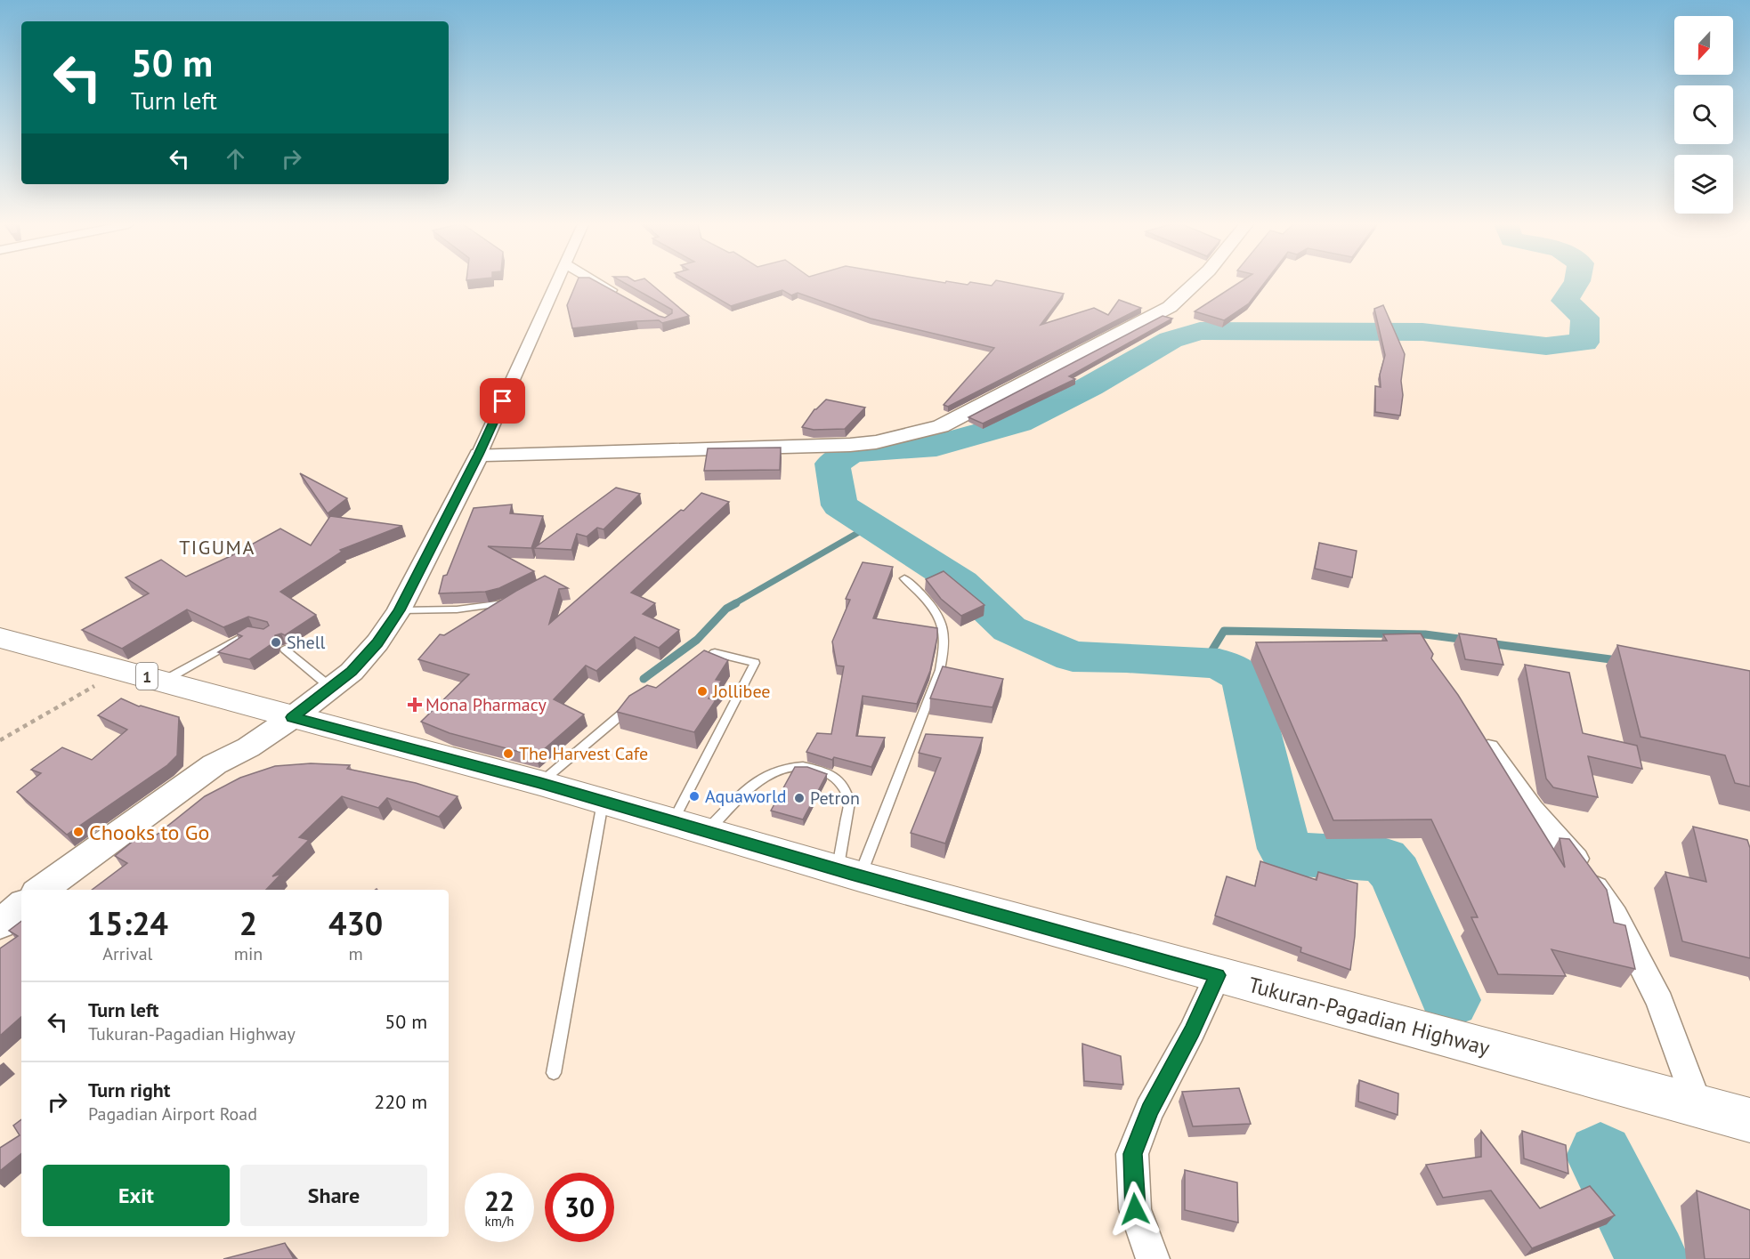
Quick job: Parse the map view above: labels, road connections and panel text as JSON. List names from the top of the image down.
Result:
{
  "streets": {
    "highway": ["1", "Tukuran-Pagadian Highway"]
  },
  "districts": ["TIGUMA"],
  "places": {
    "other": [
      "Shell",
      "Jollibee",
      "The Harvest Cafe",
      "Aquaworld",
      "Petron",
      "Chooks to Go"
    ],
    "health": ["Mona Pharmacy"]
  },
  "north": "bottom",
  "page": {
    "turn": ["50 m", "Turn left"],
    "eta": [
      "15:24",
      "Arrival",
      "2",
      "min",
      "430",
      "m"
    ],
    "list": [
      {
        "name": "Turn left",
        "note": "Tukuran-Pagadian Highway",
        "value": "50 m"
      },
      {
        "name": "Turn right",
        "note": "Pagadian Airport Road",
        "value": "220 m"
      }
    ],
    "buttons": ["Exit", "Share"],
    "speed": "22 km/h",
    "limit": "30"
  }
}
